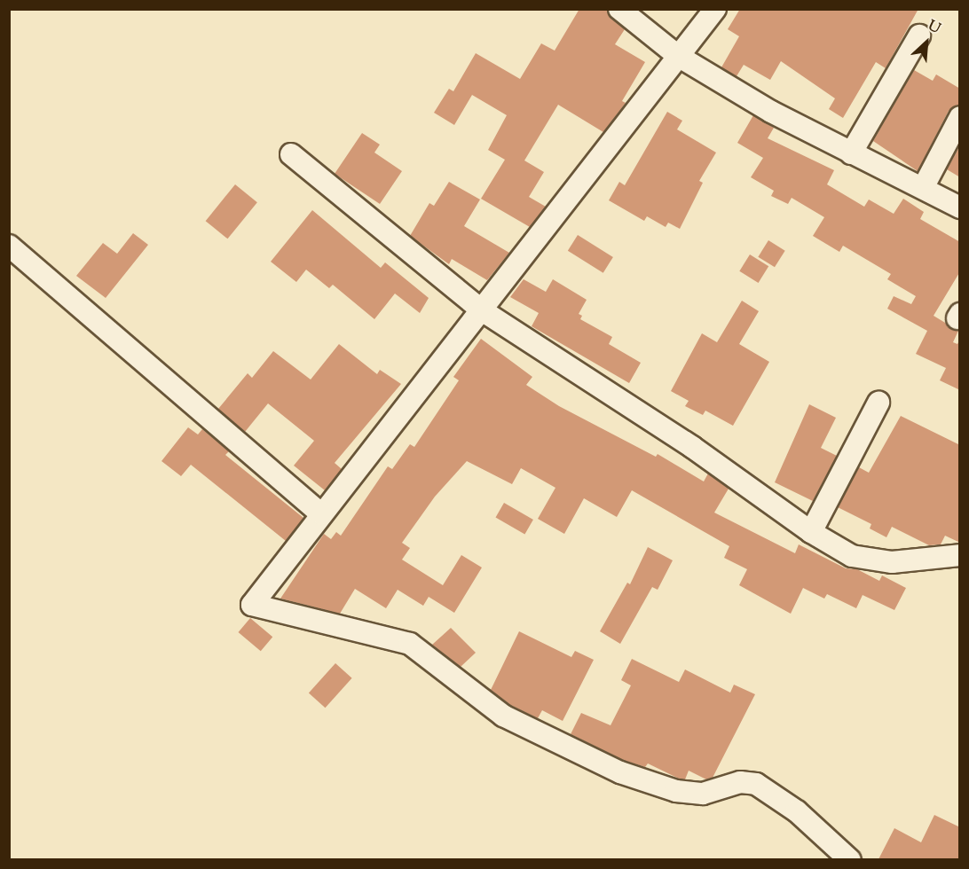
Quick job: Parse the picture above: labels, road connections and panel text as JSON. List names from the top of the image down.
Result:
{
  "north": "top right"
}
